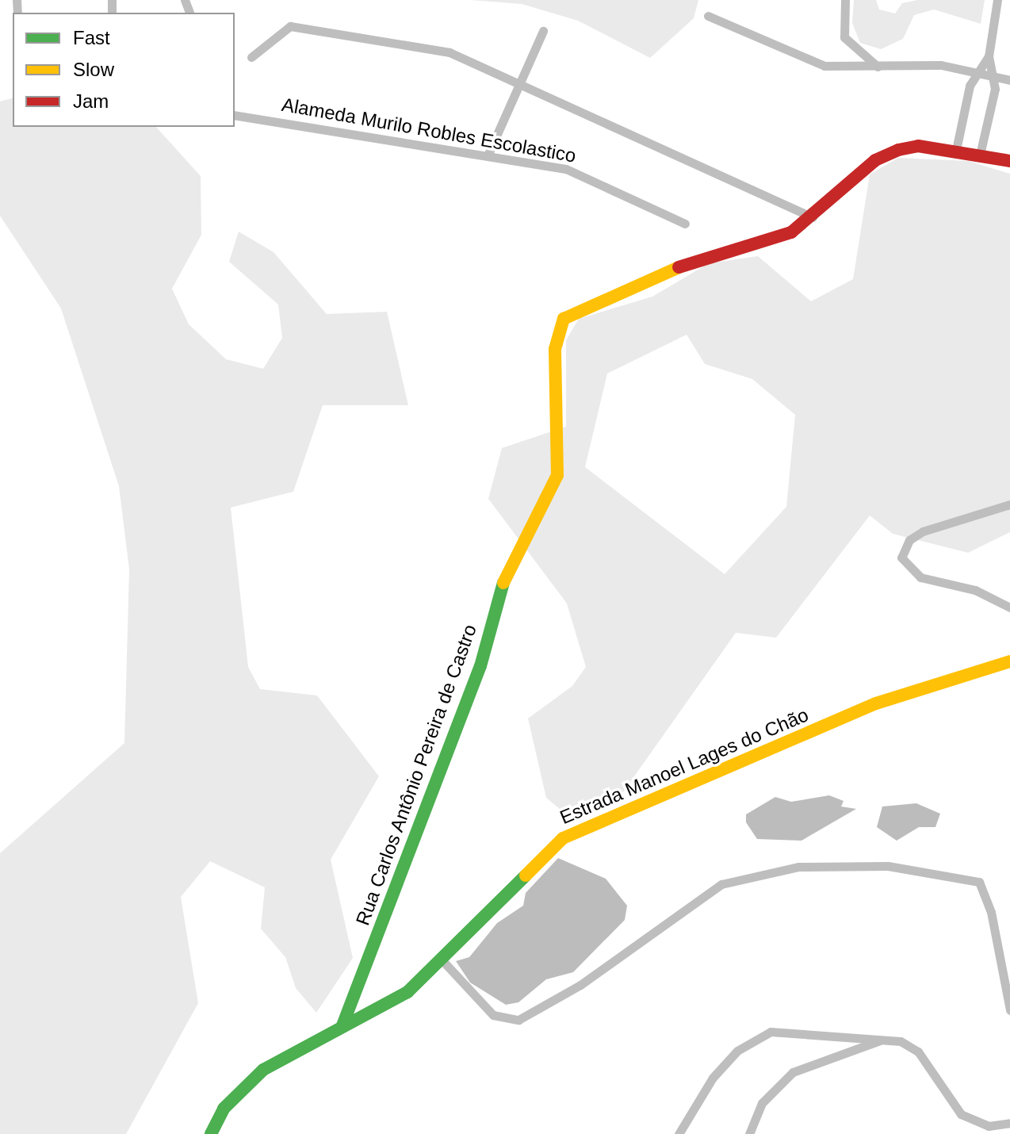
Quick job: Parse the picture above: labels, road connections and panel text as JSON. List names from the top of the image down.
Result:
{
  "streets": {
    "street": ["Alameda Murilo Robles Escolastico", "Estrada Manoel Lages do Chão", "Rua Carlos Antônio Pereira de Castro"]
  },
  "crossings": [
    ["Estrada Manoel Lages do Chão", "Rua Carlos Antônio Pereira de Castro"]
  ],
  "legend": ["Fast", "Slow", "Jam"]
}
